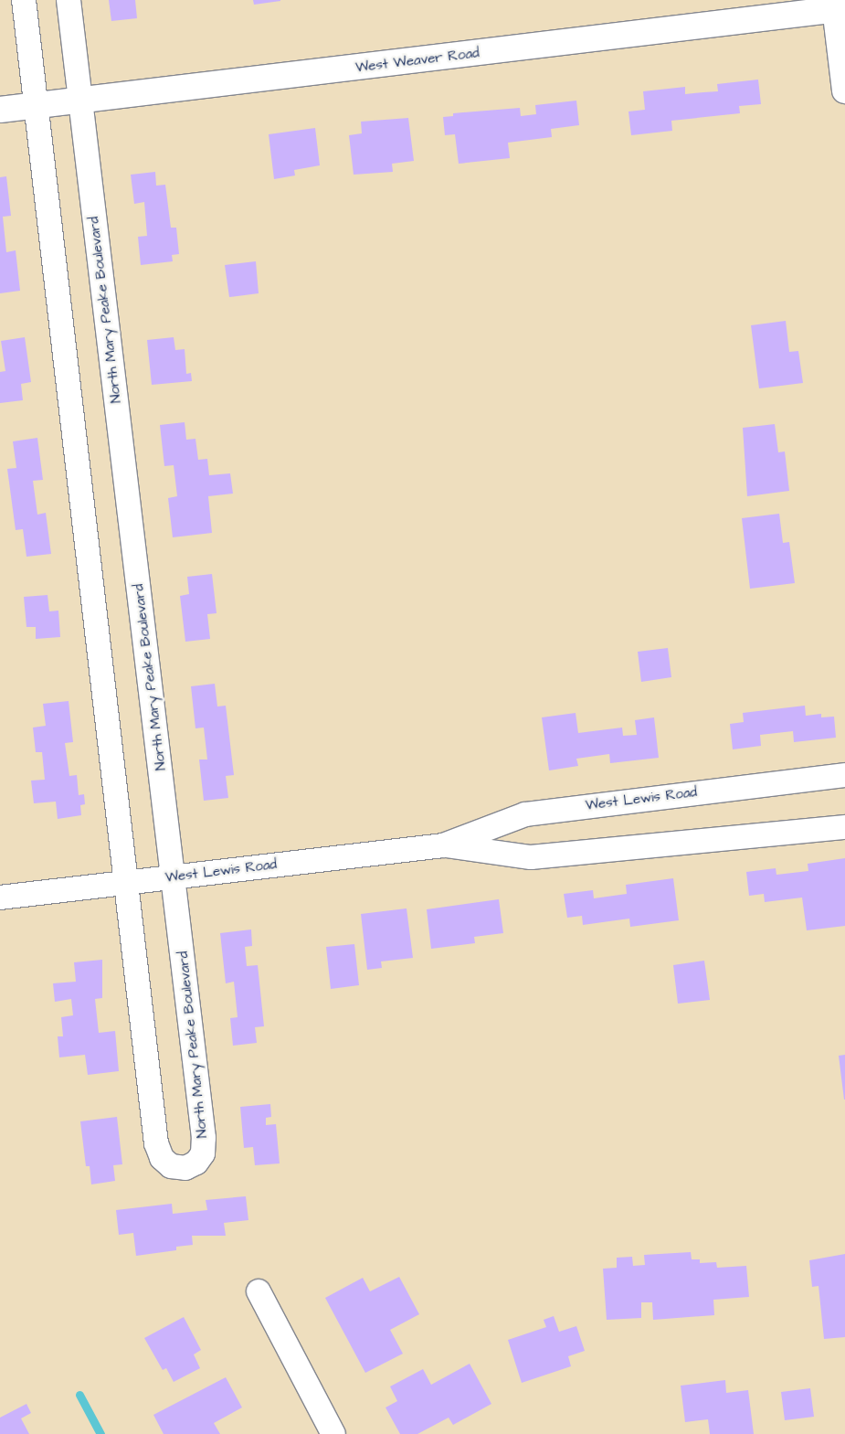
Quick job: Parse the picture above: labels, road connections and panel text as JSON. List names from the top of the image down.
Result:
{
  "streets": {
    "street": ["West Weaver Road", "North Mary Peake Boulevard", "West Lewis Road"]
  },
  "crossings": [
    ["West Weaver Road", "North Mary Peake Boulevard"],
    ["North Mary Peake Boulevard", "West Lewis Road"]
  ]
}
